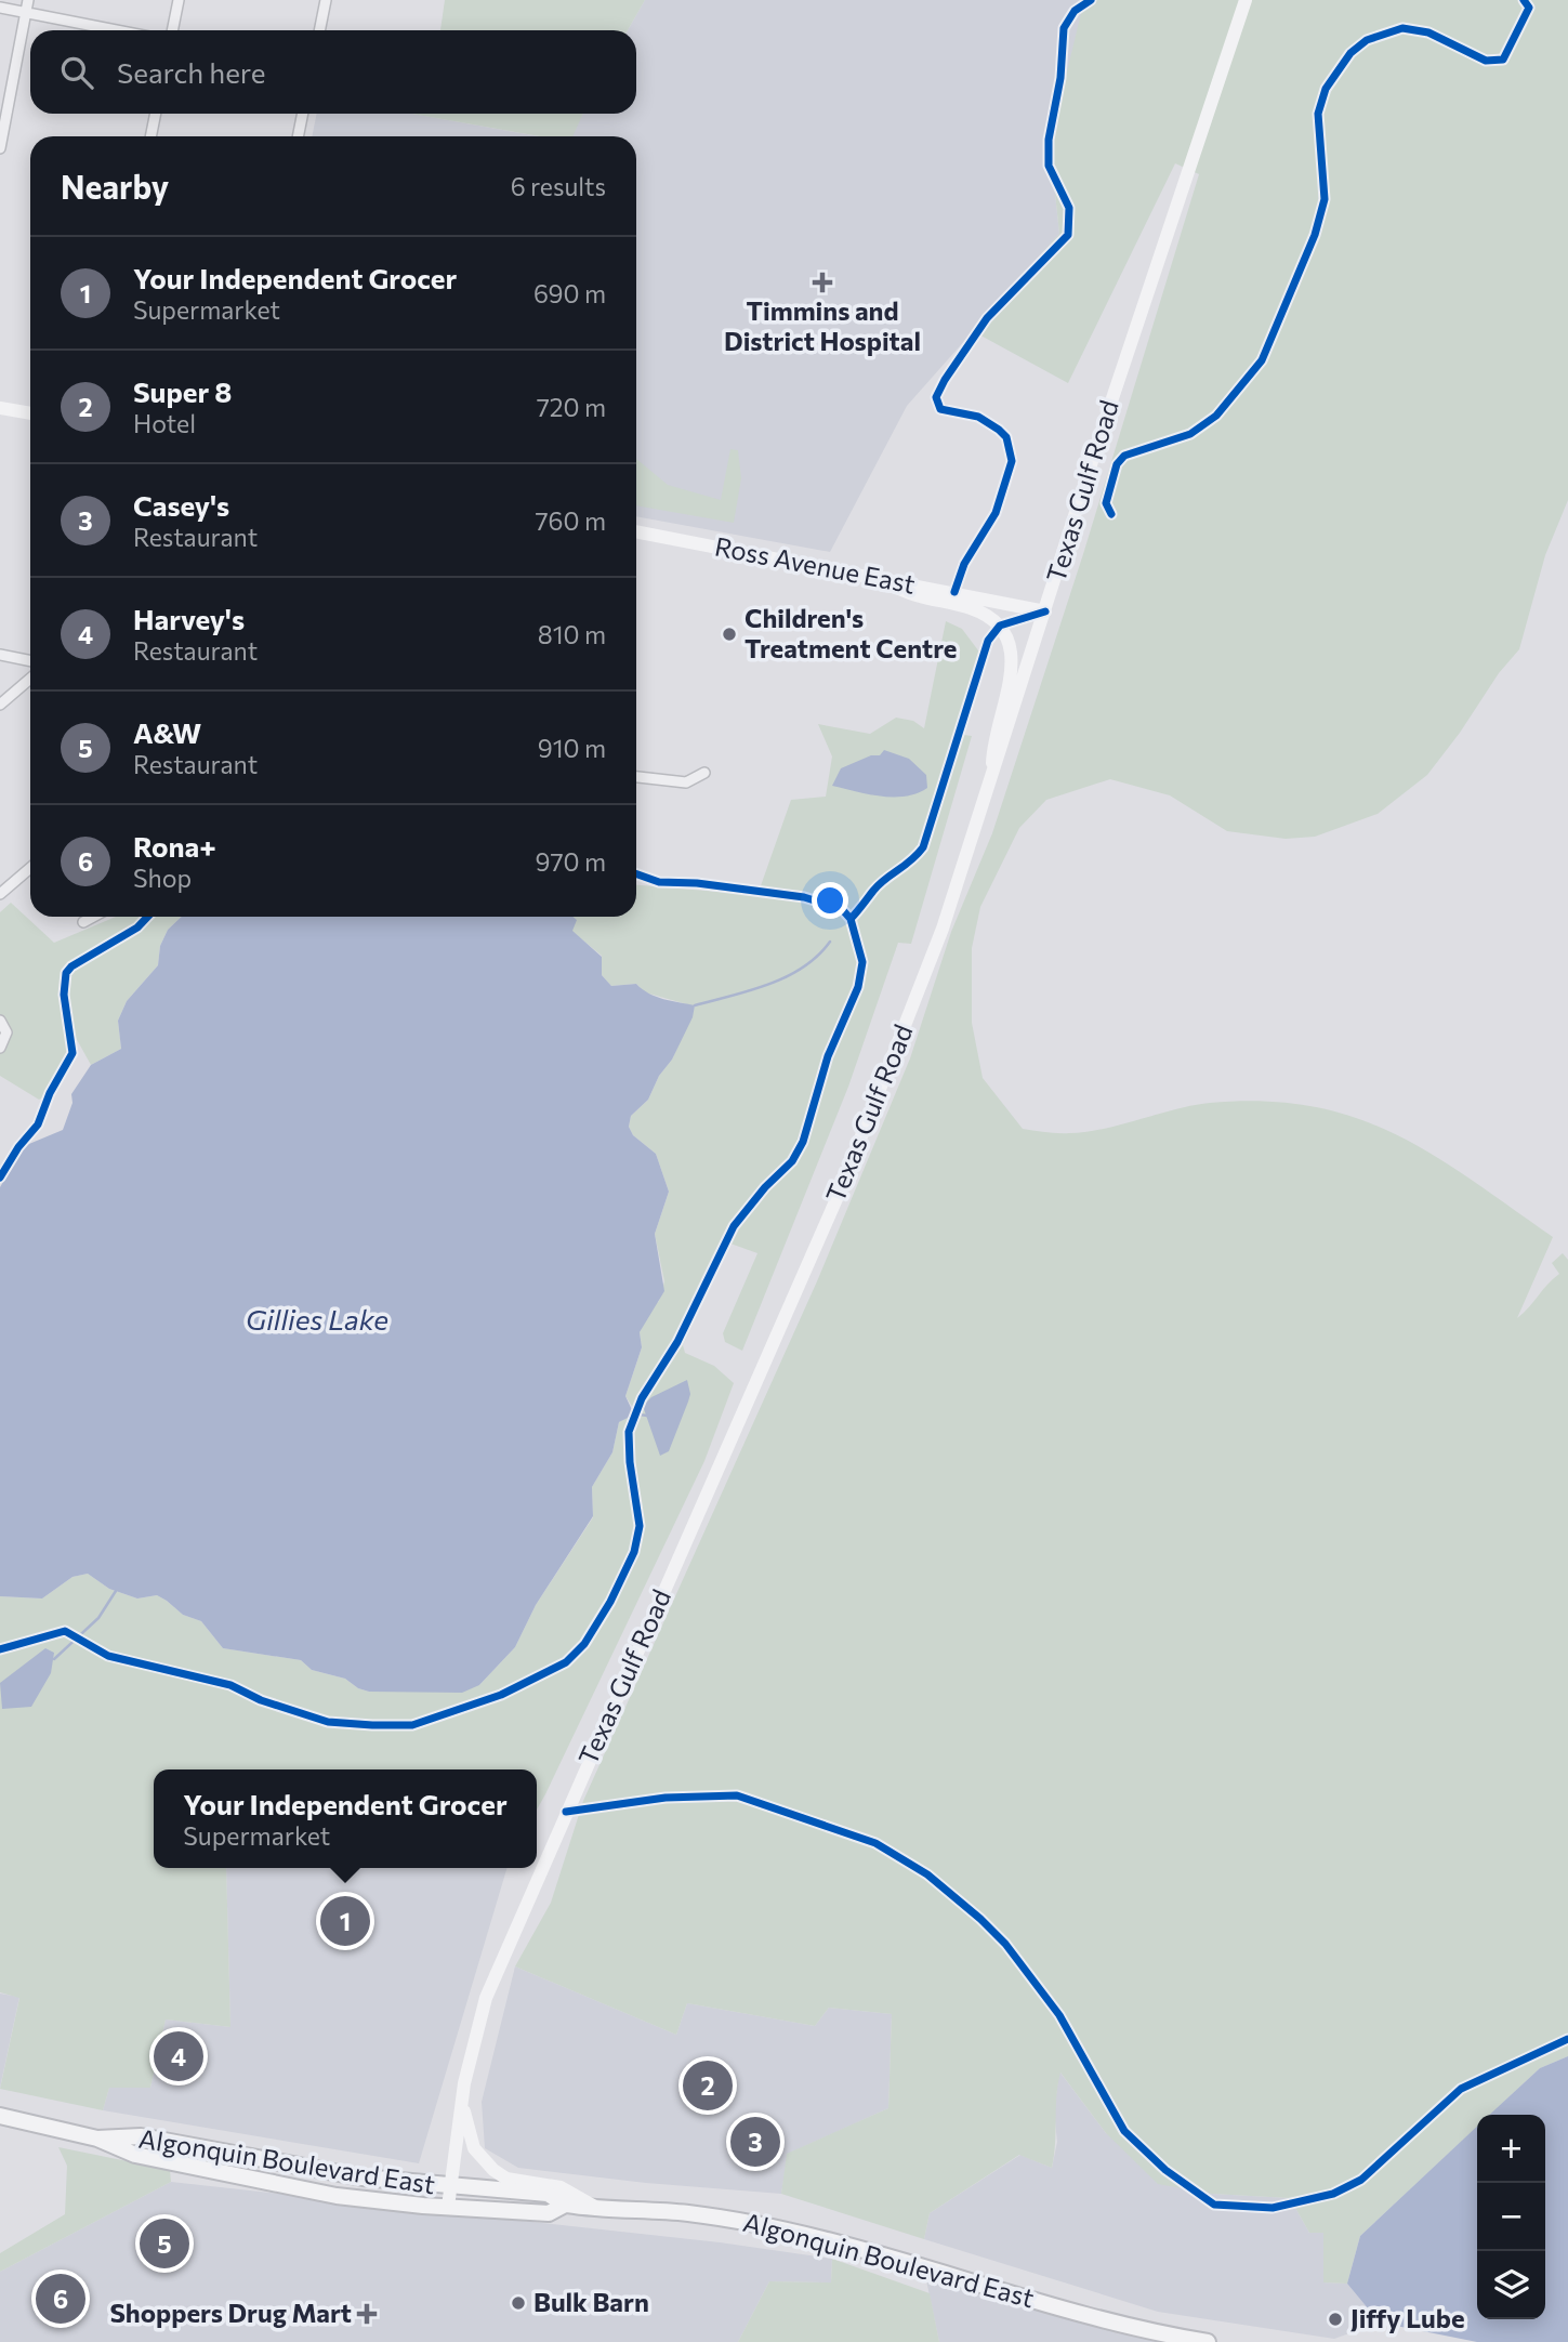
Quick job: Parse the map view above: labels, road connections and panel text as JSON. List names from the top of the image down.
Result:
{
  "streets": {
    "main road": ["Texas Gulf Road", "Ross Avenue East", "Algonquin Boulevard East"]
  },
  "crossings": [
    ["Texas Gulf Road", "Ross Avenue East"],
    ["Texas Gulf Road", "Algonquin Boulevard East"]
  ],
  "water": ["Gillies Lake"],
  "places": {
    "health": ["Timmins and District Hospital", "Shoppers Drug Mart"],
    "other": ["Children's Treatment Centre", "Bulk Barn", "Jiffy Lube"]
  },
  "page": {
    "search": "Search here",
    "heading": ["Nearby", "6 results"],
    "list": [
      {
        "mark": "1",
        "name": "Your Independent Grocer",
        "note": "Supermarket",
        "value": "690 m"
      },
      {
        "mark": "2",
        "name": "Super 8",
        "note": "Hotel",
        "value": "720 m"
      },
      {
        "mark": "3",
        "name": "Casey's",
        "note": "Restaurant",
        "value": "760 m"
      },
      {
        "mark": "4",
        "name": "Harvey's",
        "note": "Restaurant",
        "value": "810 m"
      },
      {
        "mark": "5",
        "name": "A&W",
        "note": "Restaurant",
        "value": "910 m"
      },
      {
        "mark": "6",
        "name": "Rona+",
        "note": "Shop",
        "value": "970 m"
      }
    ],
    "popup": ["Your Independent Grocer", "Supermarket"],
    "pins": [
      "1",
      "4",
      "2",
      "3",
      "5",
      "6"
    ],
    "map_buttons": ["+", "−"]
  }
}
